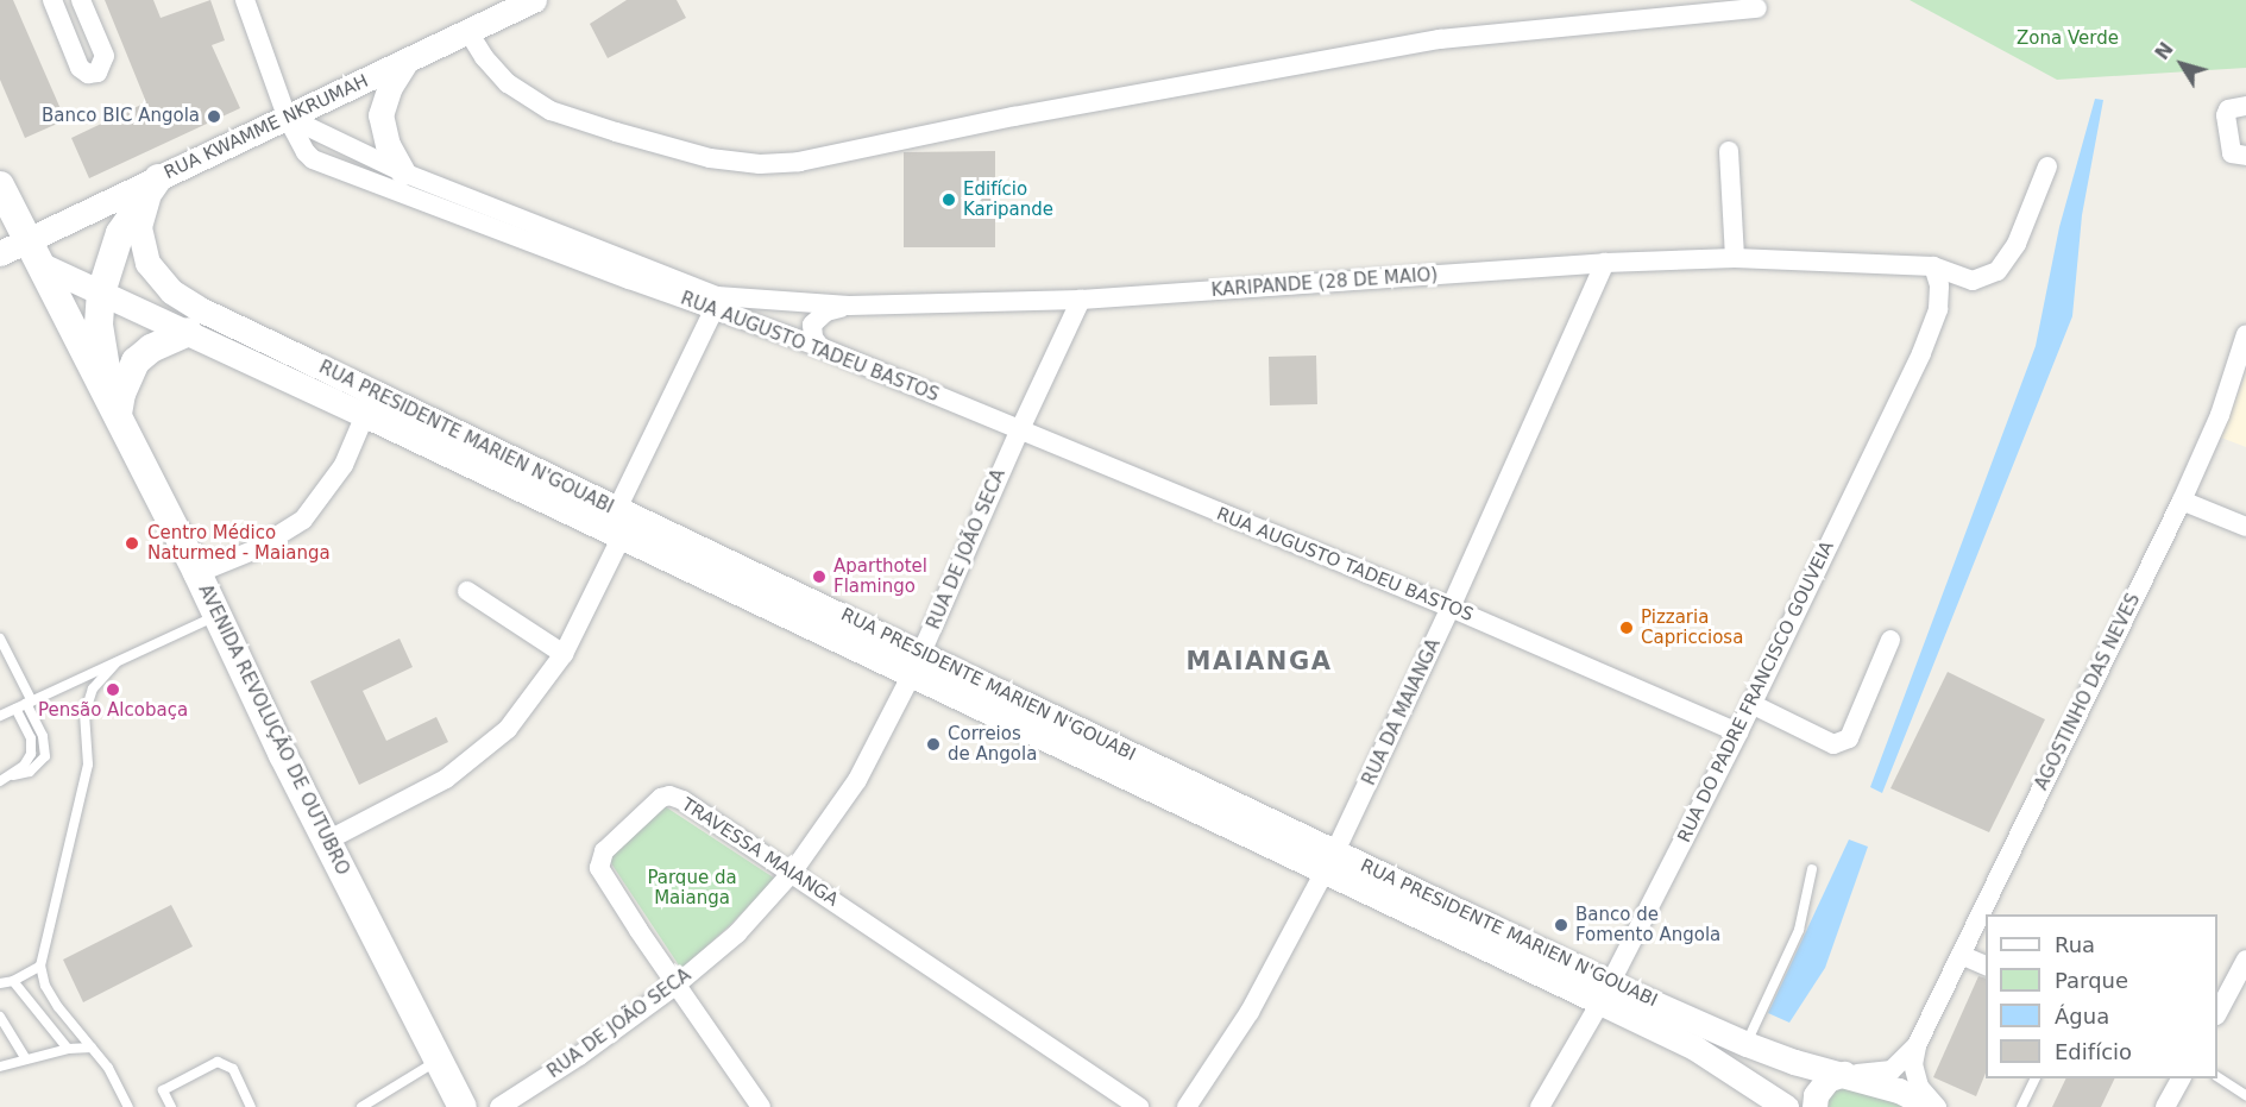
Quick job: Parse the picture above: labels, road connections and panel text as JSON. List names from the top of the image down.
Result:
{
  "streets": {
    "main road": ["AVENIDA REVOLUÇÃO DE OUTUBRO"],
    "street": [
      "RUA KWAMME NKRUMAH",
      "KARIPANDE (28 DE MAIO)",
      "RUA AUGUSTO TADEU BASTOS",
      "RUA PRESIDENTE MARIEN N'GOUABI",
      "RUA DE JOÃO SECA",
      "RUA DO PADRE FRANCISCO GOUVEIA",
      "AGOSTINHO DAS NEVES",
      "RUA DA MAIANGA",
      "TRAVESSA MAIANGA"
    ]
  },
  "crossings": [
    ["RUA KWAMME NKRUMAH", "RUA AUGUSTO TADEU BASTOS"],
    ["RUA KWAMME NKRUMAH", "RUA PRESIDENTE MARIEN N'GOUABI"],
    ["RUA KWAMME NKRUMAH", "AVENIDA REVOLUÇÃO DE OUTUBRO"],
    ["KARIPANDE (28 DE MAIO)", "RUA AUGUSTO TADEU BASTOS"],
    ["KARIPANDE (28 DE MAIO)", "RUA DE JOÃO SECA"],
    ["KARIPANDE (28 DE MAIO)", "RUA DO PADRE FRANCISCO GOUVEIA"],
    ["KARIPANDE (28 DE MAIO)", "RUA DA MAIANGA"],
    ["RUA AUGUSTO TADEU BASTOS", "RUA DE JOÃO SECA"],
    ["RUA AUGUSTO TADEU BASTOS", "RUA DO PADRE FRANCISCO GOUVEIA"],
    ["RUA AUGUSTO TADEU BASTOS", "RUA DA MAIANGA"],
    ["RUA PRESIDENTE MARIEN N'GOUABI", "RUA DE JOÃO SECA"],
    ["RUA PRESIDENTE MARIEN N'GOUABI", "RUA DO PADRE FRANCISCO GOUVEIA"],
    ["RUA PRESIDENTE MARIEN N'GOUABI", "RUA DA MAIANGA"],
    ["RUA PRESIDENTE MARIEN N'GOUABI", "AVENIDA REVOLUÇÃO DE OUTUBRO"],
    ["RUA DE JOÃO SECA", "TRAVESSA MAIANGA"]
  ],
  "districts": ["MAIANGA"],
  "parks": ["Zona Verde", "Parque da Maianga"],
  "places": [
    "Banco BIC Angola",
    "Edifício Karipande",
    "Centro Médico Naturmed - Maianga",
    "Aparthotel Flamingo",
    "Pizzaria Capricciosa",
    "Pensão Alcobaça",
    "Correios de Angola",
    "Banco de Fomento Angola"
  ],
  "legend": [
    "Rua",
    "Parque",
    "Água",
    "Edifício"
  ],
  "north": "top left"
}
